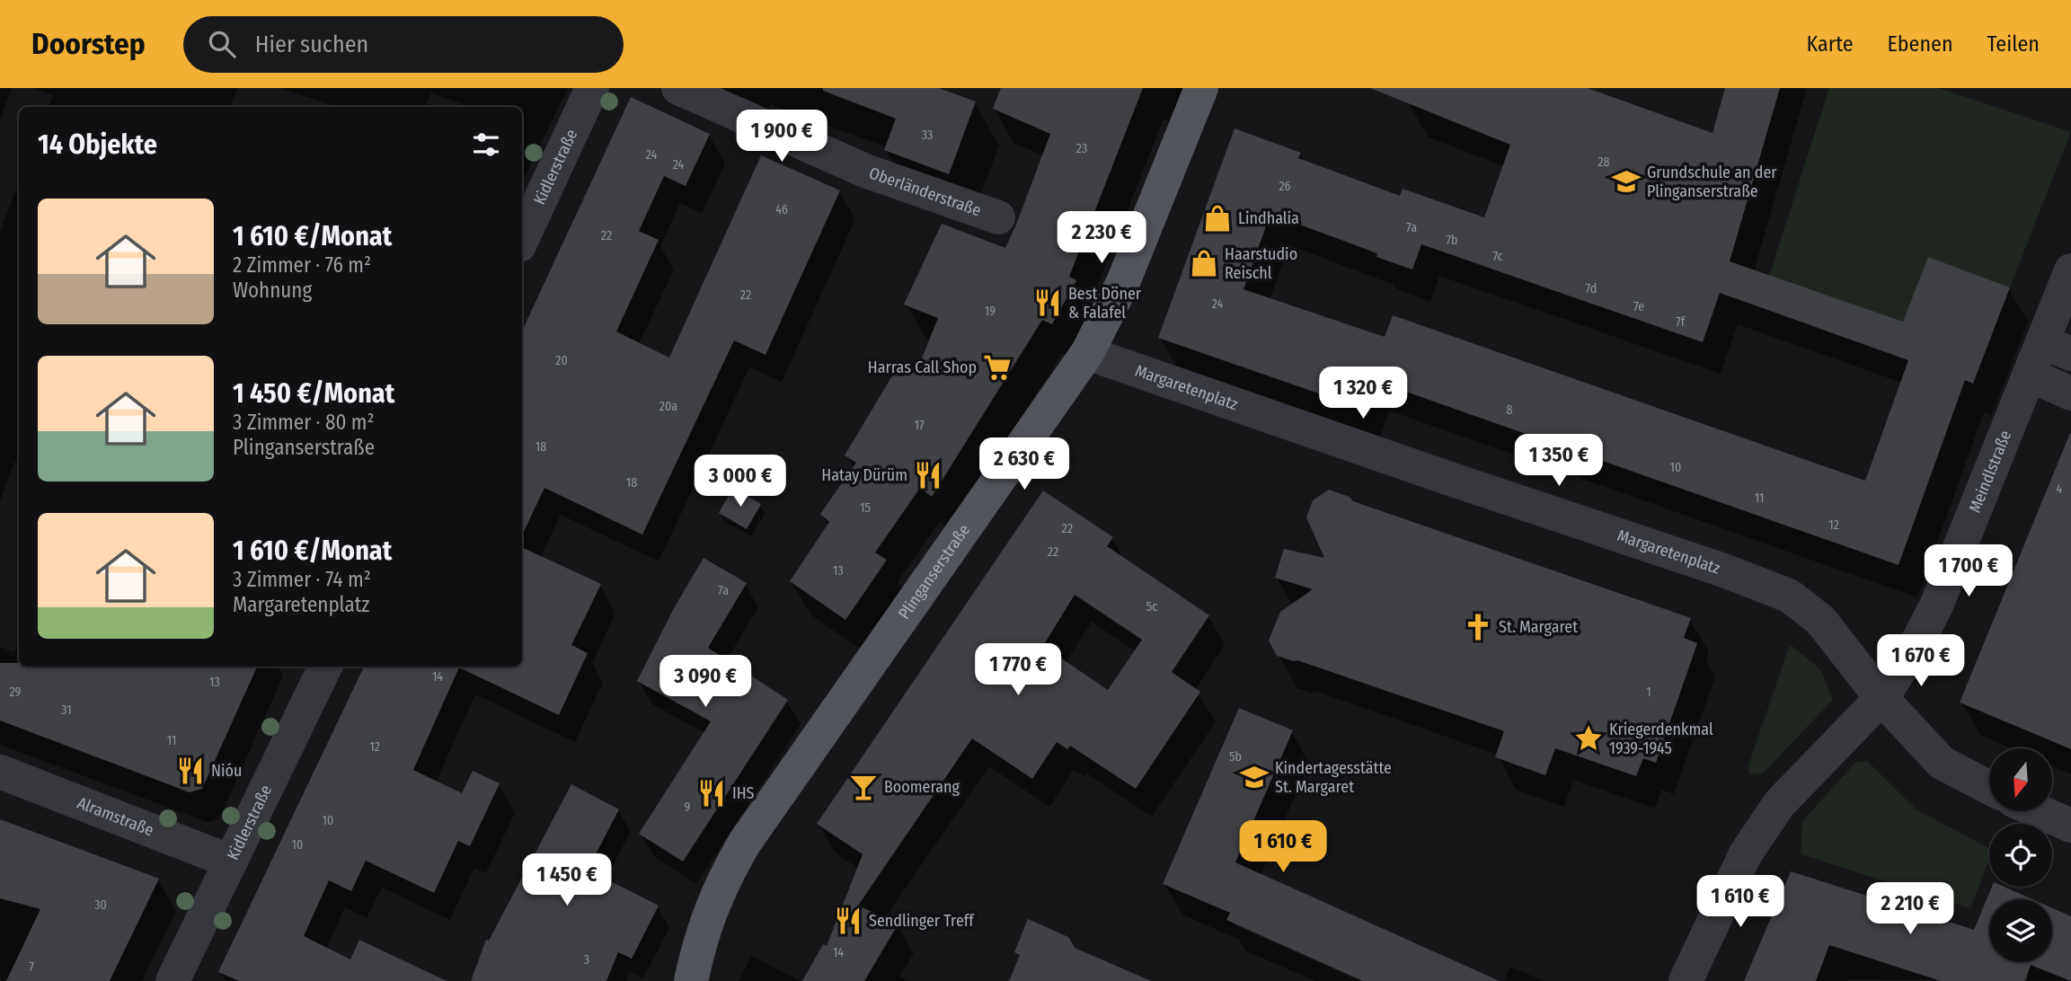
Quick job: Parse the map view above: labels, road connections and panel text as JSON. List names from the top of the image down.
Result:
{
  "streets": {
    "main road": ["Plinganserstraße"],
    "street": [
      "Kidlerstraße",
      "Oberländerstraße",
      "Margaretenplatz",
      "Meindlstraße",
      "Alramstraße"
    ]
  },
  "crossings": [
    ["Kidlerstraße", "Alramstraße"],
    ["Margaretenplatz", "Meindlstraße"],
    ["Margaretenplatz", "Plinganserstraße"]
  ],
  "places": {
    "school or university": ["Grundschule an der Plinganserstraße", "Kindertagesstätte St. Margaret"],
    "shop": ["Lindhalia", "Haarstudio Reischl"],
    "restaurant": [
      "Best Döner & Falafel",
      "Hatay Dürüm",
      "Nióu",
      "IHS",
      "Sendlinger Treff"
    ],
    "supermarket": ["Harras Call Shop"],
    "church": ["St. Margaret"],
    "place": ["Kriegerdenkmal 1939-1945"],
    "bar": ["Boomerang"]
  },
  "house_numbers": [
    "33",
    "23",
    "24",
    "28",
    "24",
    "26",
    "46",
    "7a",
    "22",
    "7b",
    "7c",
    "7d",
    "22",
    "24",
    "7e",
    "19",
    "7f",
    "20",
    "20a",
    "8",
    "17",
    "18",
    "10",
    "18",
    "4",
    "11",
    "15",
    "12",
    "22",
    "22",
    "13",
    "7a",
    "5c",
    "14",
    "13",
    "29",
    "1",
    "31",
    "11",
    "12",
    "5b",
    "9",
    "10",
    "10",
    "30",
    "14",
    "3",
    "7"
  ],
  "north": "bottom",
  "page": {
    "header": "Doorstep",
    "search": "Hier suchen",
    "nav": ["Karte", "Ebenen", "Teilen"],
    "heading": "14 Objekte",
    "price": [
      "1 900 €",
      "2 230 €",
      "1 320 €",
      "1 350 €",
      "2 630 €",
      "3 000 €",
      "1 700 €",
      "1 670 €",
      "1 770 €",
      "3 090 €",
      "1 610 €",
      "1 450 €",
      "1 610 €",
      "2 210 €"
    ],
    "list": [
      {
        "name": "1 610 €/Monat",
        "note": "2 Zimmer · 76 m² · Wohnung"
      },
      {
        "name": "1 450 €/Monat",
        "note": "3 Zimmer · 80 m² · Plinganserstraße"
      },
      {
        "name": "1 610 €/Monat",
        "note": "3 Zimmer · 74 m² · Margaretenplatz"
      }
    ]
  }
}
